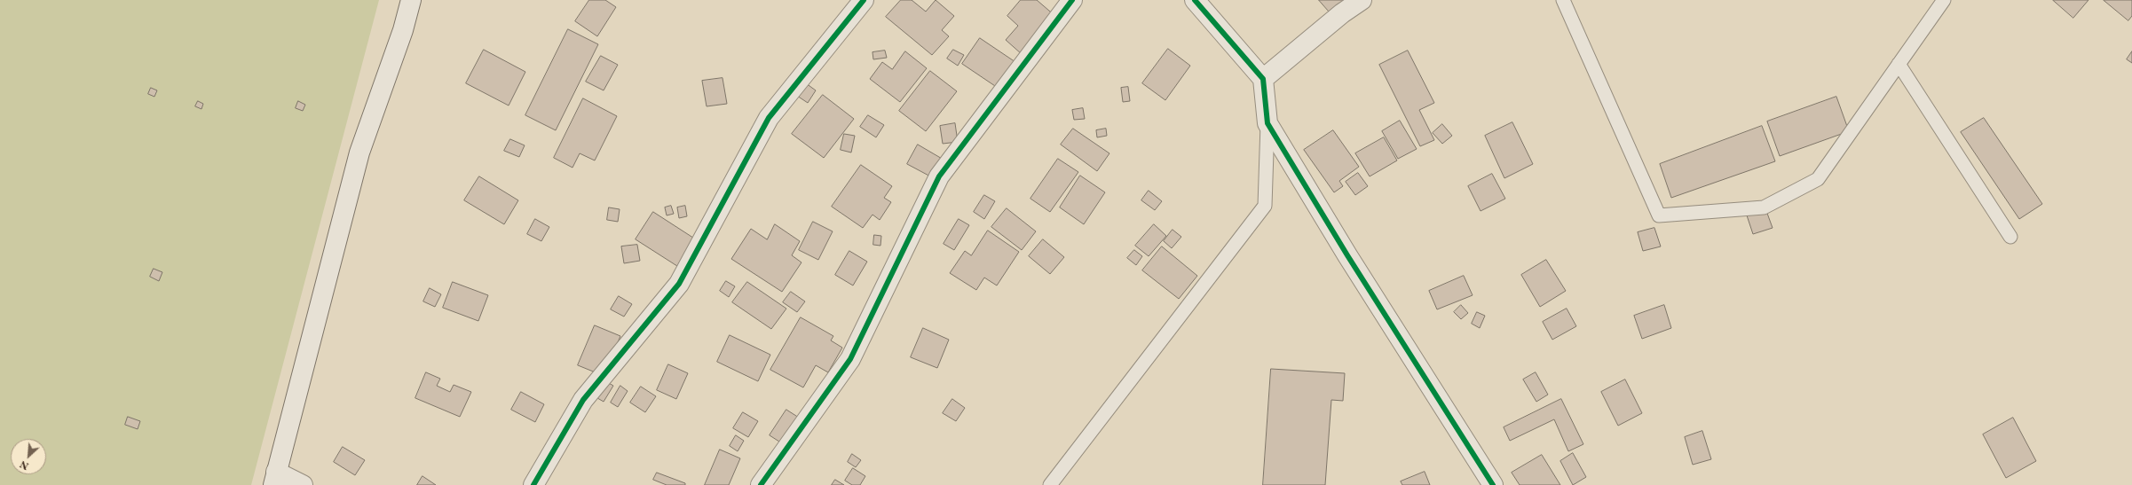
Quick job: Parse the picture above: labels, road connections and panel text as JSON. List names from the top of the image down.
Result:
{
  "north": "bottom left"
}
